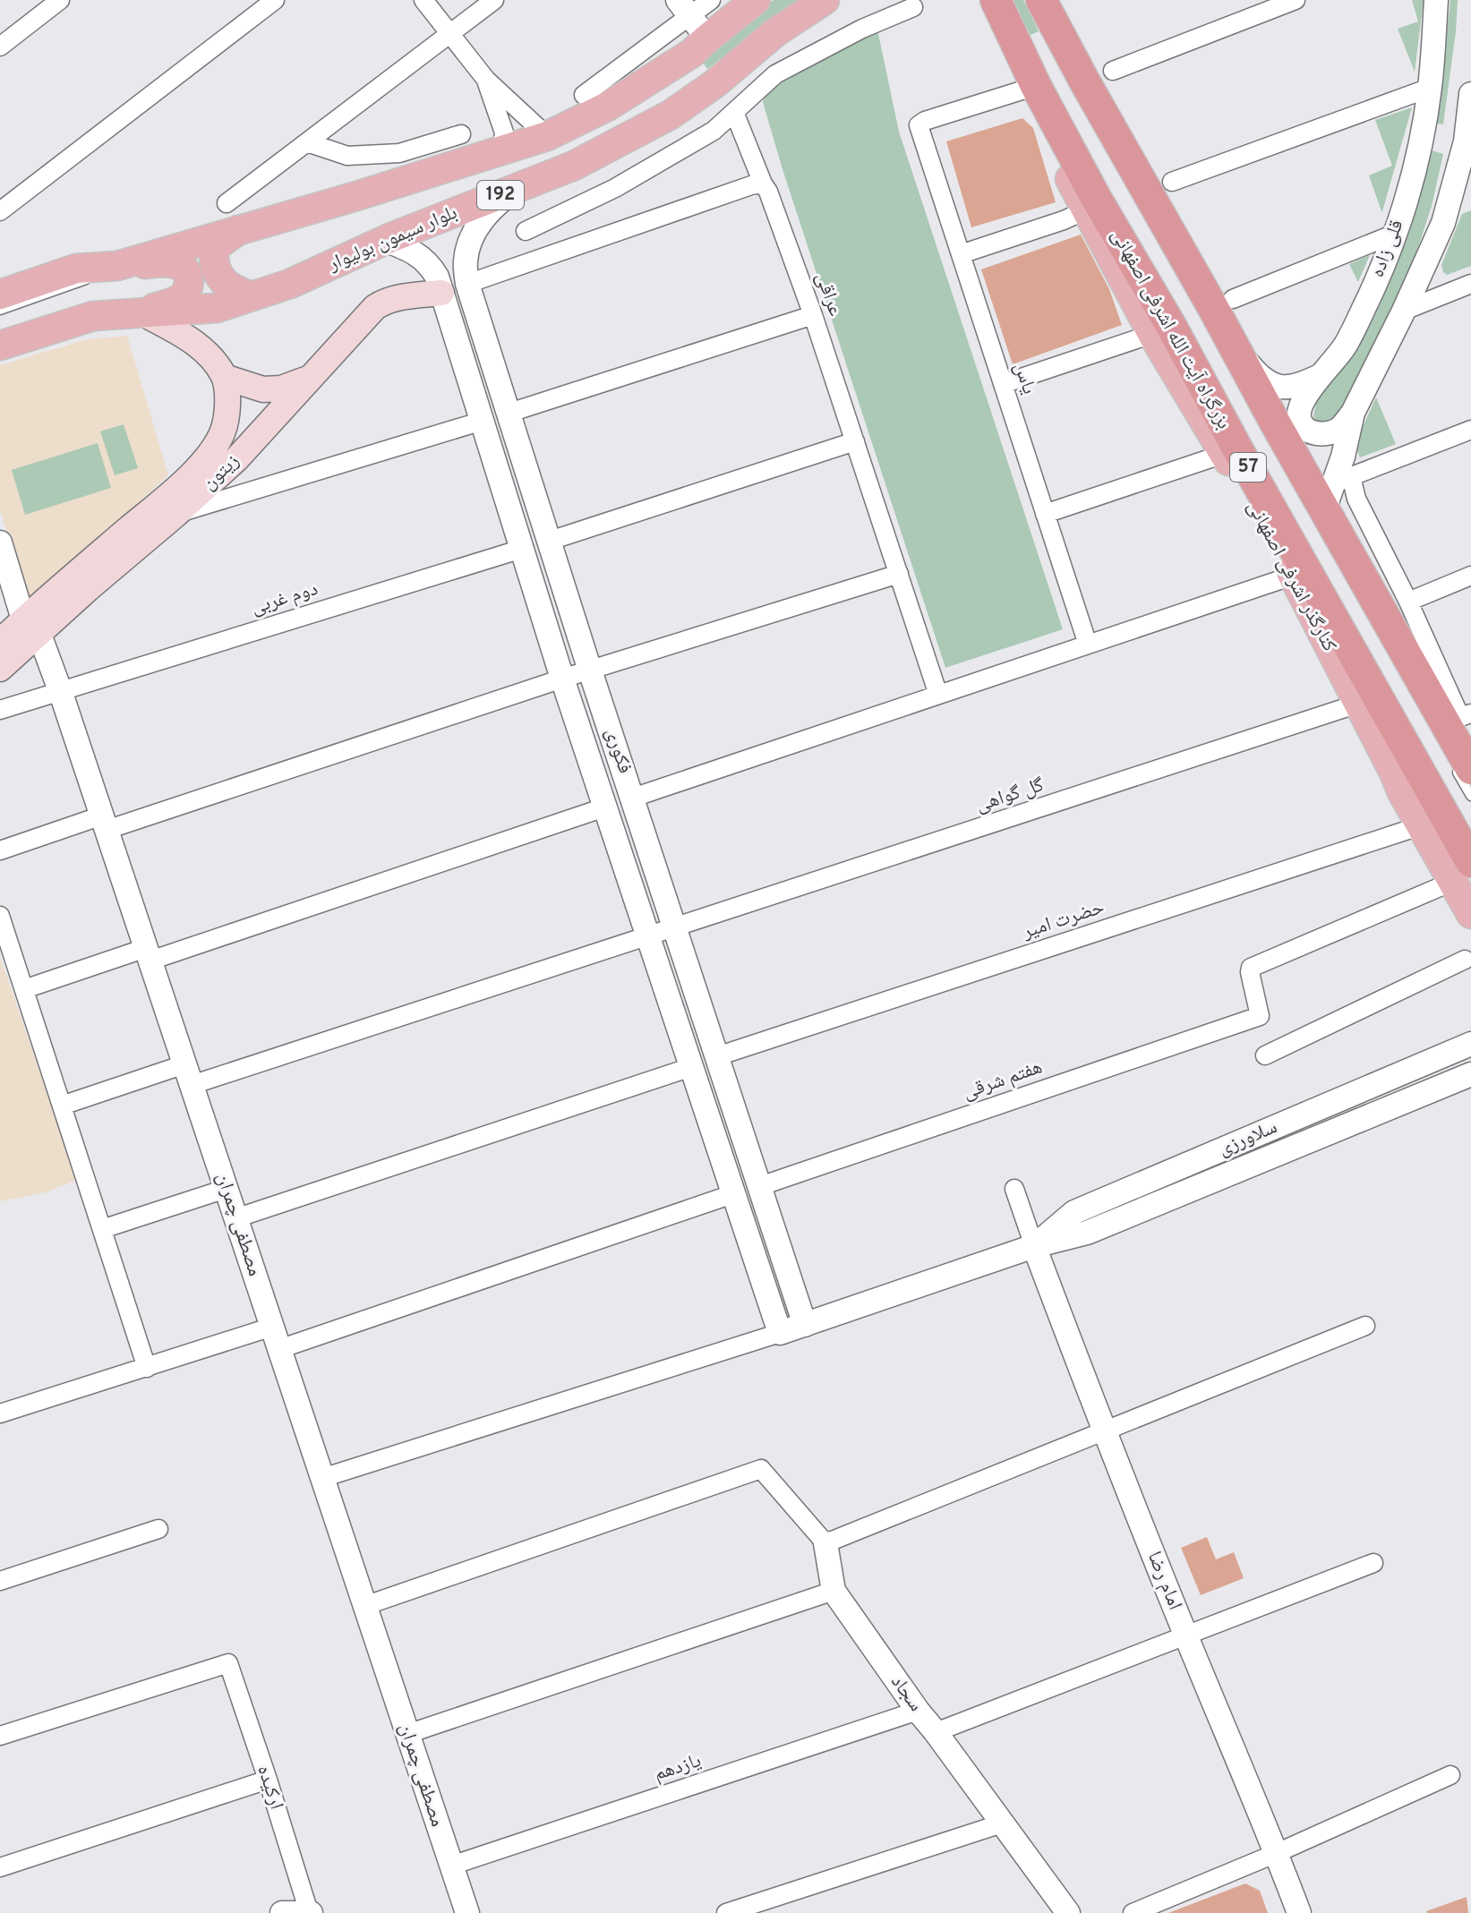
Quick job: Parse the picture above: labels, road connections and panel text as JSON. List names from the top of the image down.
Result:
{
  "streets": {
    "highway": ["بزرگراه آیت الله اشرفی اصفهانی", "57"],
    "main road": [
      "192",
      "بلوار سیمون بولیوار",
      "زیتون",
      "کنارگذر اشرفی اصفهانی"
    ],
    "street": [
      "قلی زاده",
      "عراقی",
      "یاس",
      "دوم غربی",
      "فکوری",
      "گل گواهی",
      "حضرت امیر",
      "هفتم شرقی",
      "سلاورزی",
      "مصطفی چمران",
      "امام رضا",
      "سجاد",
      "یازدهم",
      "ارکیده"
    ]
  },
  "crossings": [
    ["بلوار سیمون بولیوار", "فکوری"],
    ["قلی زاده", "57"],
    ["بزرگراه آیت الله اشرفی اصفهانی", "یاس"],
    ["بزرگراه آیت الله اشرفی اصفهانی", "57"],
    ["بزرگراه آیت الله اشرفی اصفهانی", "کنارگذر اشرفی اصفهانی"],
    ["بزرگراه آیت الله اشرفی اصفهانی", "هفتم شرقی"],
    ["یاس", "کنارگذر اشرفی اصفهانی"],
    ["زیتون", "فکوری"],
    ["زیتون", "مصطفی چمران"],
    ["کنارگذر اشرفی اصفهانی", "گل گواهی"],
    ["کنارگذر اشرفی اصفهانی", "حضرت امیر"],
    ["کنارگذر اشرفی اصفهانی", "هفتم شرقی"],
    ["دوم غربی", "فکوری"],
    ["دوم غربی", "مصطفی چمران"],
    ["فکوری", "گل گواهی"],
    ["فکوری", "حضرت امیر"],
    ["فکوری", "هفتم شرقی"],
    ["فکوری", "سلاورزی"],
    ["گل گواهی", "مصطفی چمران"],
    ["سلاورزی", "امام رضا"],
    ["مصطفی چمران", "یازدهم"],
    ["سجاد", "یازدهم"]
  ]
}
